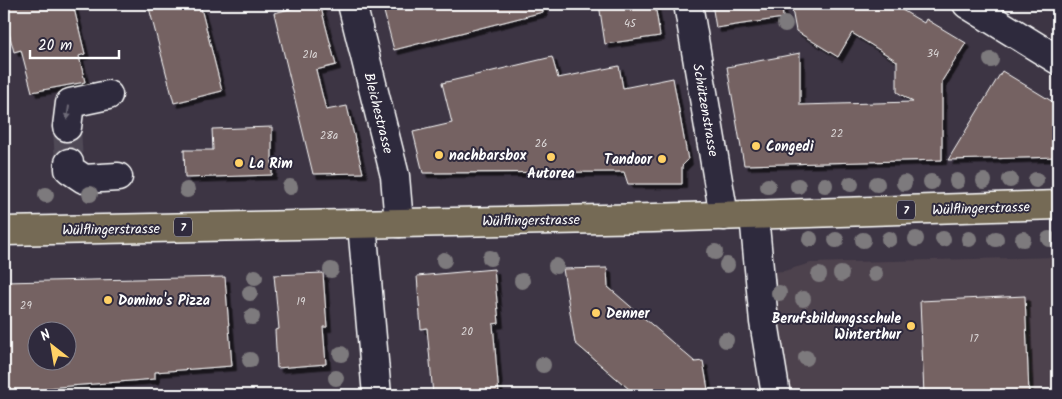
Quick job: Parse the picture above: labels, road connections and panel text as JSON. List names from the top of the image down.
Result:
{
  "streets": {
    "main road": ["Wülflingerstrasse", "7"],
    "street": ["Schützenstrasse", "Bleichestrasse"]
  },
  "crossings": [
    ["Schützenstrasse", "Wülflingerstrasse"],
    ["Bleichestrasse", "Wülflingerstrasse"]
  ],
  "places": [
    "Congedi",
    "nachbarsbox",
    "Autorea",
    "Tandoor",
    "La Rim",
    "Domino's Pizza",
    "Denner",
    "Berufsbildungsschule Winterthur"
  ],
  "house_numbers": [
    "45",
    "34",
    "21a",
    "22",
    "28a",
    "26",
    "19",
    "29",
    "20",
    "17"
  ],
  "scale_bar": "20 m",
  "north": "top left"
}
